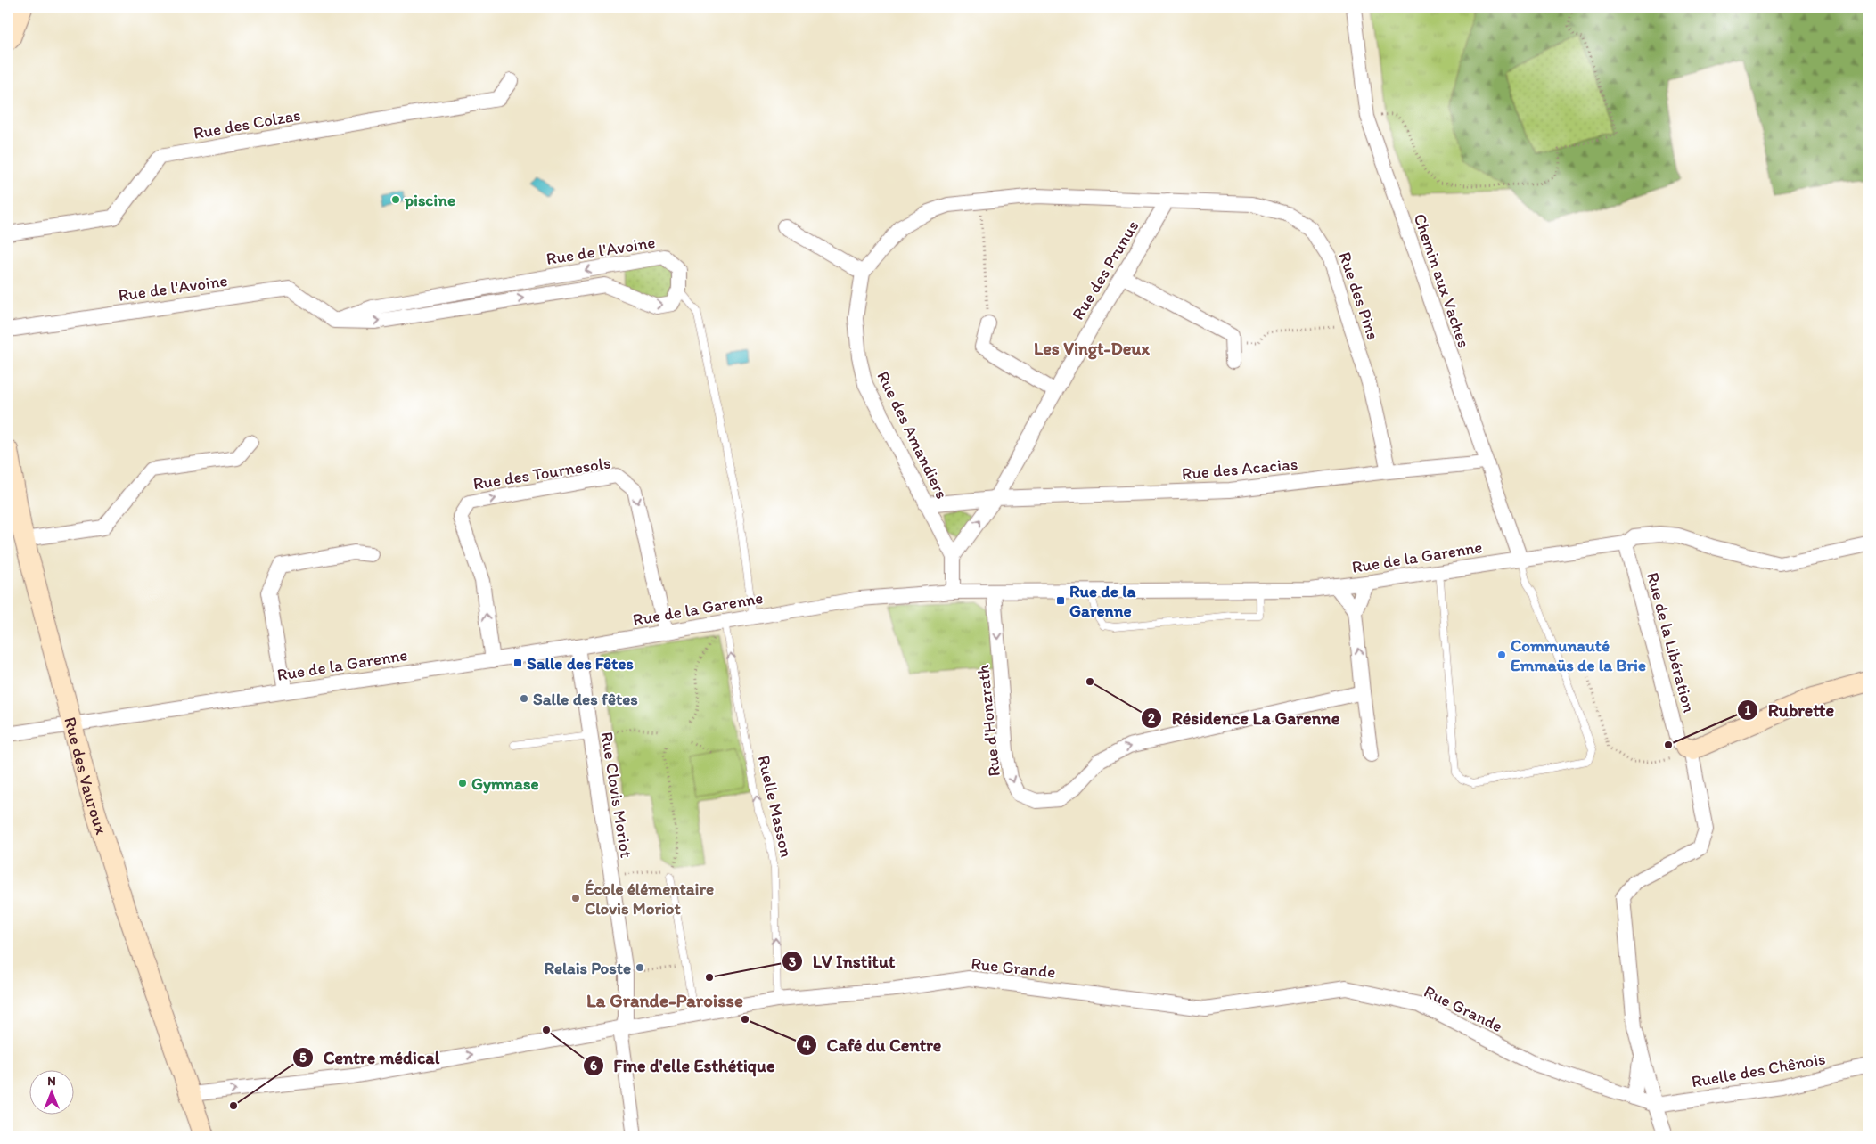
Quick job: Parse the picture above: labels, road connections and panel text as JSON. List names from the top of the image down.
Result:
{
  "streets": {
    "street": [
      "Rue des Colzas",
      "Rue de l'Avoine",
      "Rue des Prunus",
      "Chemin aux Vaches",
      "Rue des Pins",
      "Rue des Amandiers",
      "Rue des Acacias",
      "Rue des Tournesols",
      "Rue de la Garenne",
      "Rue de la Libération",
      "Rue d'Honzrath",
      "Rue des Vauroux",
      "Rue Clovis Moriot",
      "Rue Grande",
      "Ruelle des Chênois"
    ],
    "lane": ["Ruelle Masson"]
  },
  "crossings": [
    ["Rue des Prunus", "Rue des Pins"],
    ["Rue des Prunus", "Rue des Amandiers"],
    ["Rue des Prunus", "Rue des Acacias"],
    ["Chemin aux Vaches", "Rue des Acacias"],
    ["Chemin aux Vaches", "Rue de la Garenne"],
    ["Rue des Pins", "Rue des Acacias"],
    ["Rue des Amandiers", "Rue des Acacias"],
    ["Rue des Amandiers", "Rue de la Garenne"],
    ["Rue des Tournesols", "Rue de la Garenne"],
    ["Rue de la Garenne", "Rue de la Libération"],
    ["Rue de la Garenne", "Rue d'Honzrath"],
    ["Rue de la Garenne", "Rue des Vauroux"],
    ["Rue de la Garenne", "Rue Clovis Moriot"],
    ["Rue de la Garenne", "Ruelle Masson"],
    ["Rue de la Libération", "Rue Grande"],
    ["Rue de la Libération", "Ruelle des Chênois"],
    ["Rue des Vauroux", "Rue Grande"],
    ["Rue Clovis Moriot", "Rue Grande"],
    ["Ruelle Masson", "Rue Grande"],
    ["Rue Grande", "Ruelle des Chênois"]
  ],
  "one_way": ["Ruelle Masson"],
  "districts": ["Les Vingt-Deux", "La Grande-Paroisse"],
  "places": {
    "other": [
      "piscine",
      "Communauté Emmaüs de la Brie",
      "Résidence La Garenne",
      "Salle des fêtes",
      "Rubrette",
      "Gymnase",
      "École élémentaire Clovis Moriot",
      "Relais Poste",
      "LV Institut",
      "Café du Centre",
      "Fine d'elle Esthétique",
      "Centre médical"
    ],
    "transit": ["Rue de la Garenne", "Salle des Fêtes"]
  },
  "north": "top"
}
